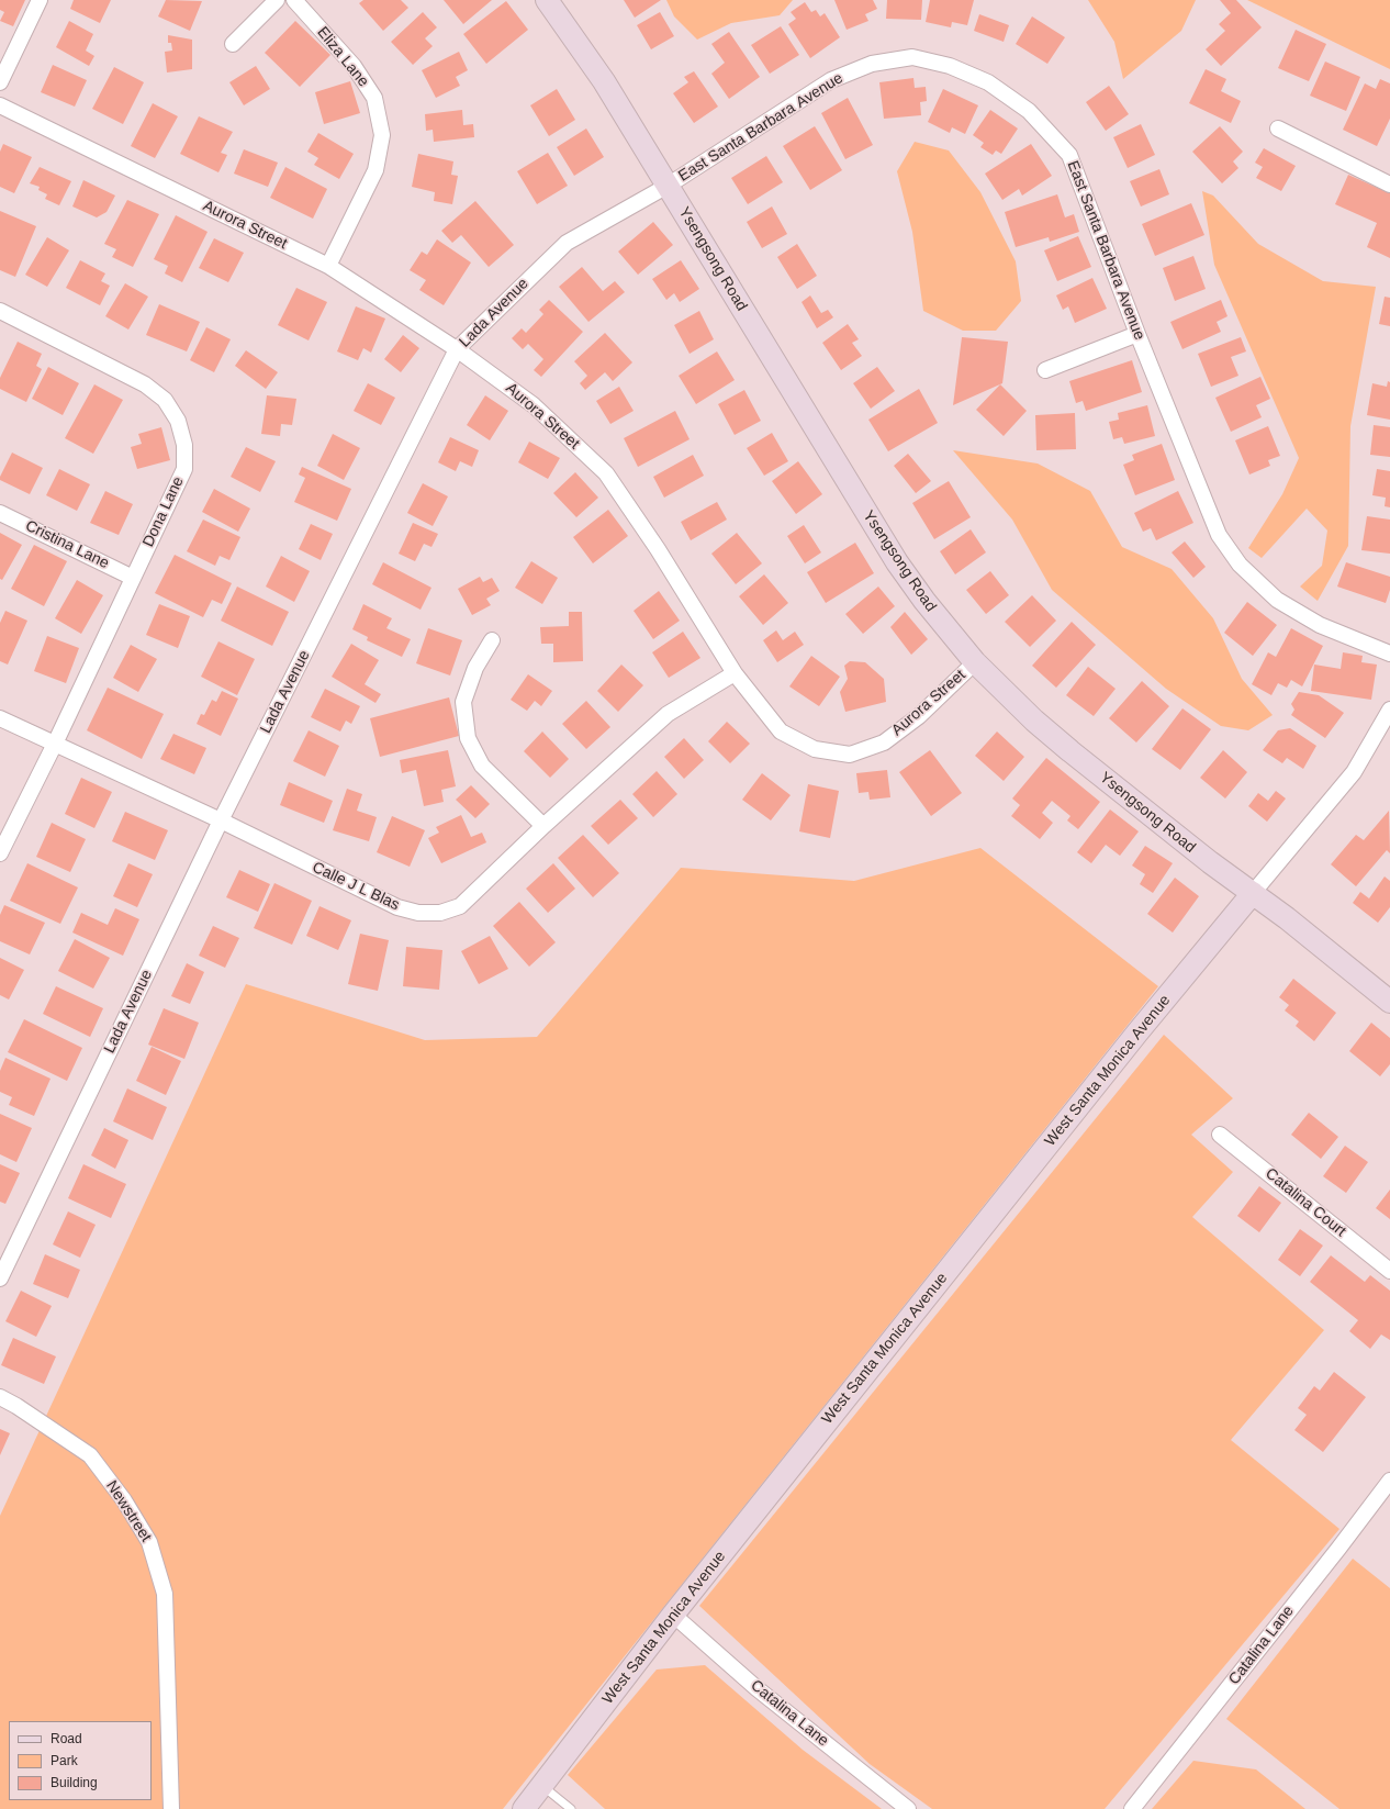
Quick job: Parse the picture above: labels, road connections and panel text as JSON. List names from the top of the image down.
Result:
{
  "streets": {
    "main road": ["Ysengsong Road", "West Santa Monica Avenue"],
    "street": [
      "Eliza Lane",
      "East Santa Barbara Avenue",
      "Aurora Street",
      "Lada Avenue",
      "Dona Lane",
      "Cristina Lane",
      "Calle J L Blas",
      "Catalina Court",
      "Newstreet",
      "Catalina Lane"
    ]
  },
  "crossings": [
    ["Eliza Lane", "Aurora Street"],
    ["East Santa Barbara Avenue", "Ysengsong Road"],
    ["East Santa Barbara Avenue", "Lada Avenue"],
    ["Aurora Street", "Ysengsong Road"],
    ["Aurora Street", "Lada Avenue"],
    ["Aurora Street", "Calle J L Blas"],
    ["Ysengsong Road", "Lada Avenue"],
    ["Ysengsong Road", "West Santa Monica Avenue"],
    ["Lada Avenue", "Calle J L Blas"],
    ["Dona Lane", "Cristina Lane"],
    ["Dona Lane", "Calle J L Blas"],
    ["West Santa Monica Avenue", "Catalina Lane"]
  ],
  "legend": ["Road", "Park", "Building"]
}
